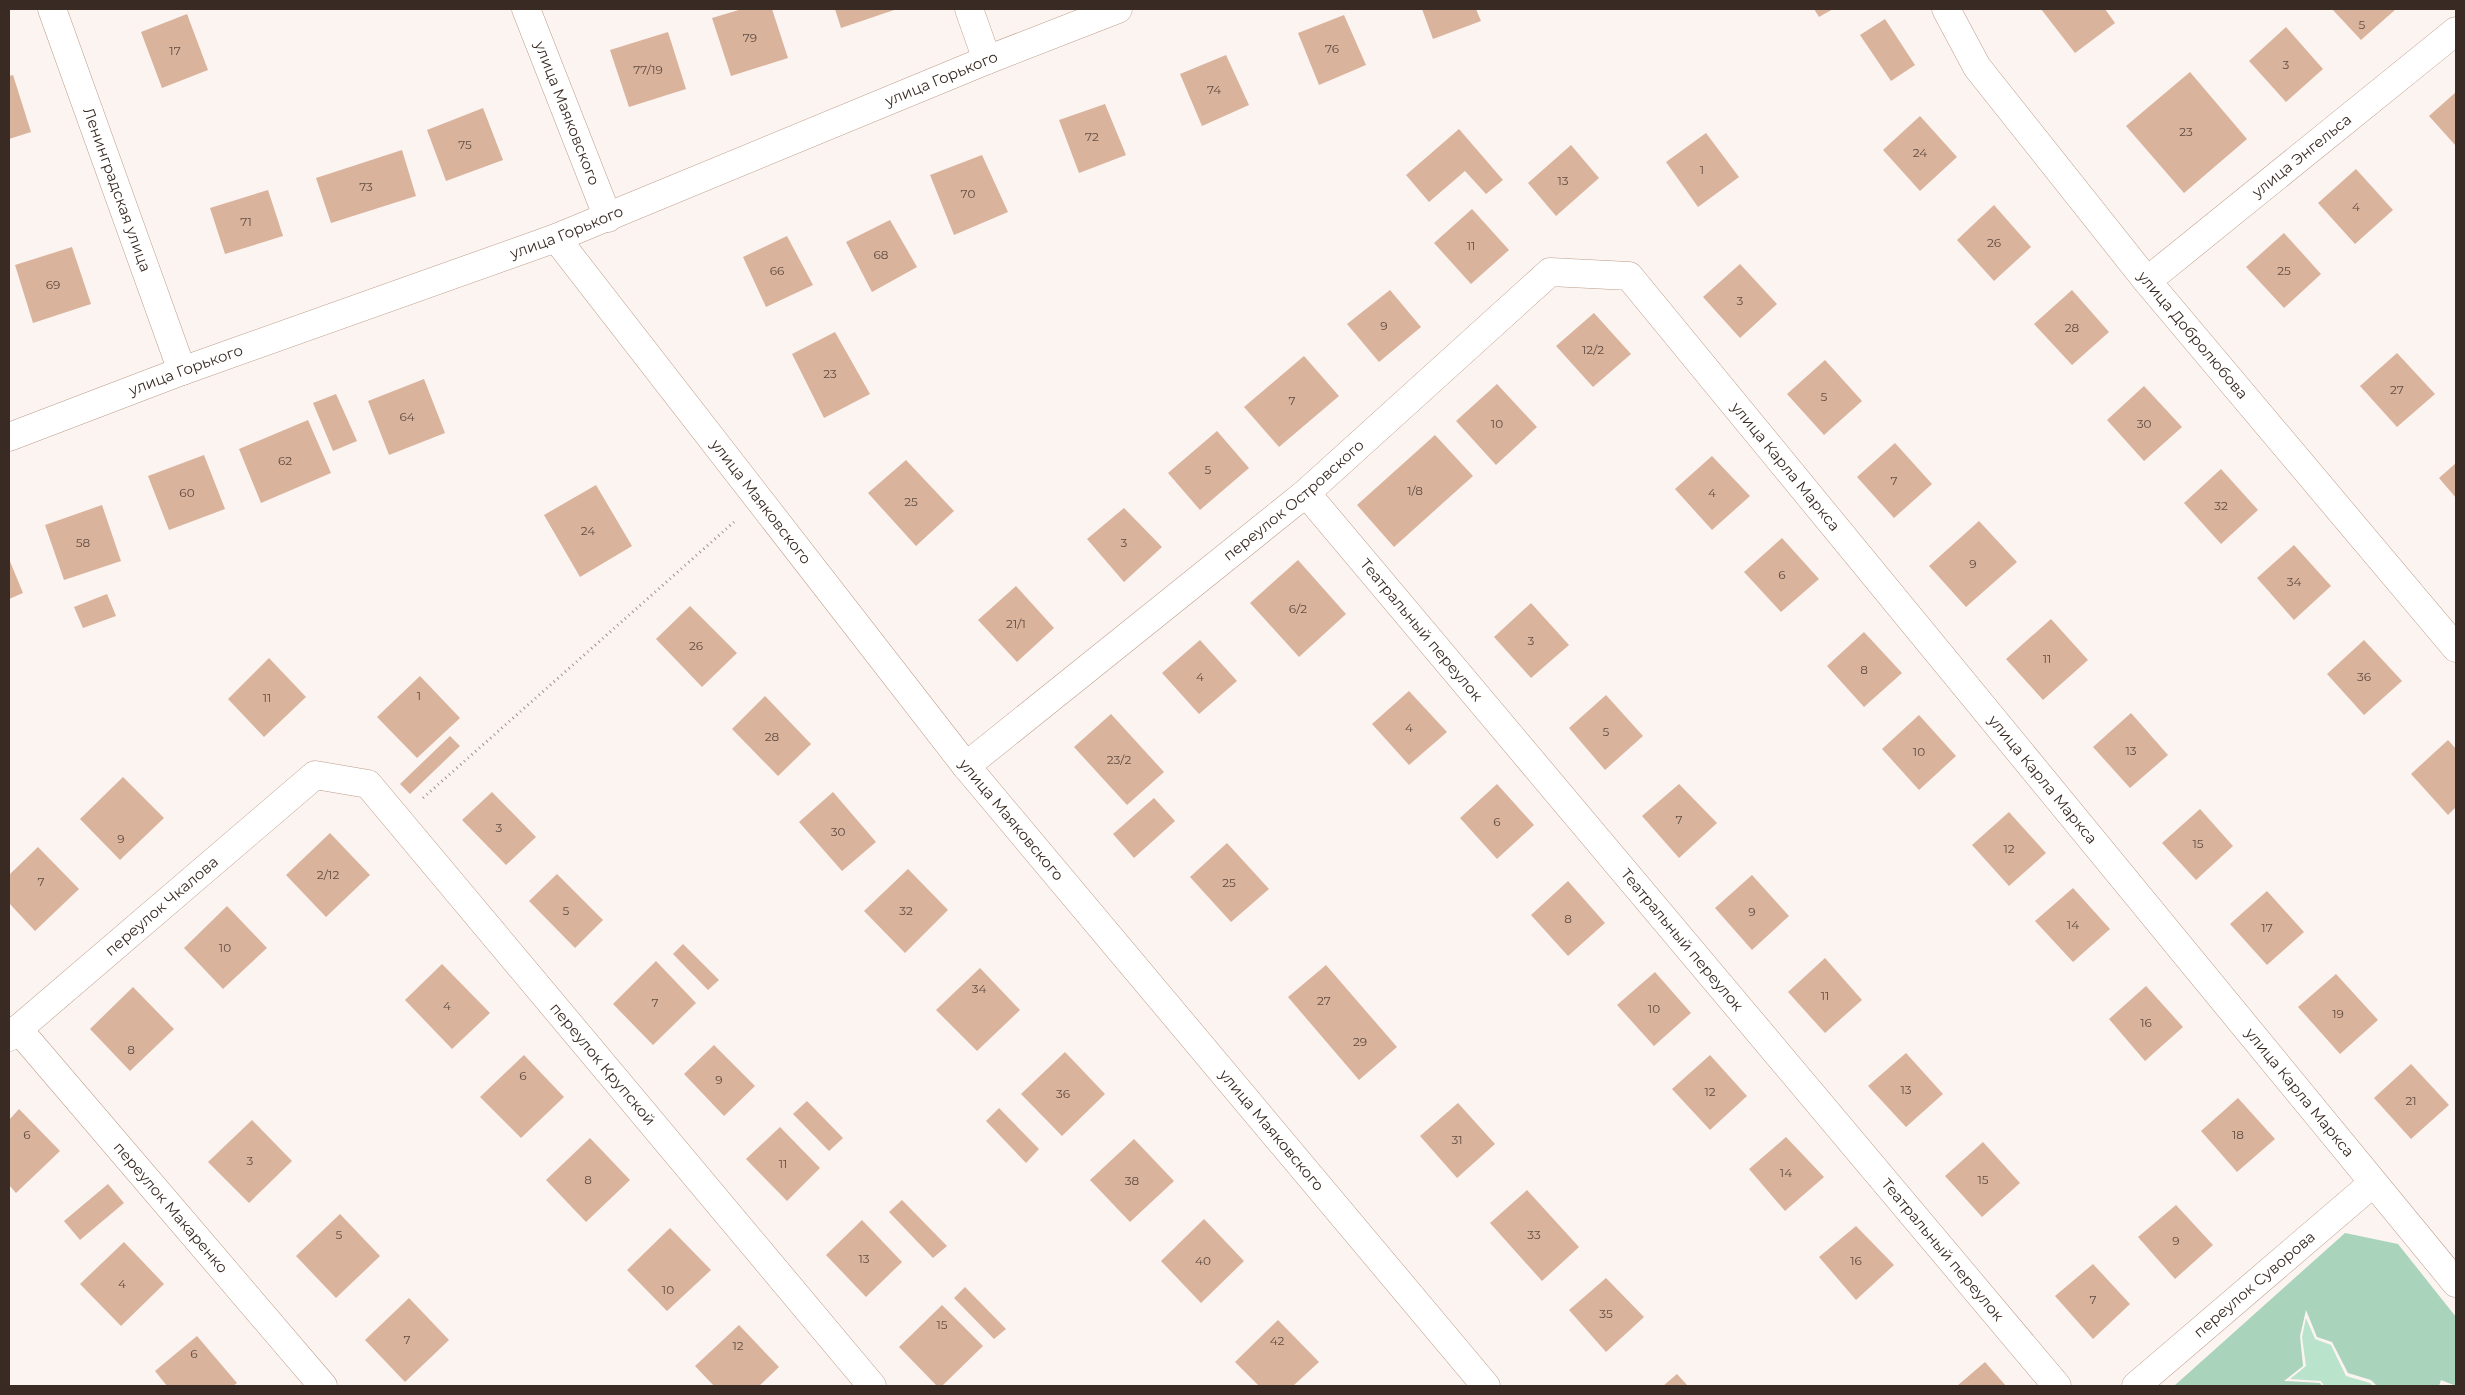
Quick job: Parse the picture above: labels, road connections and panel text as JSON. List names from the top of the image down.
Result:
{
  "streets": {
    "street": [
      "улица Горького",
      "улица Маяковского",
      "улица Энгельса",
      "Ленинградская улица",
      "улица Добролюбова",
      "улица Карла Маркса",
      "переулок Островского",
      "Театральный переулок",
      "переулок Чкалова",
      "переулок Крупской",
      "переулок Макаренко",
      "переулок Суворова"
    ]
  },
  "crossings": [
    ["улица Горького", "улица Маяковского"],
    ["улица Горького", "Ленинградская улица"],
    ["улица Маяковского", "переулок Островского"],
    ["улица Энгельса", "улица Добролюбова"],
    ["улица Карла Маркса", "переулок Островского"],
    ["улица Карла Маркса", "переулок Суворова"],
    ["переулок Островского", "Театральный переулок"],
    ["переулок Чкалова", "переулок Крупской"],
    ["переулок Чкалова", "переулок Макаренко"]
  ],
  "house_numbers": [
    "5",
    "79",
    "76",
    "17",
    "3",
    "77/19",
    "74",
    "23",
    "72",
    "75",
    "24",
    "1",
    "13",
    "73",
    "70",
    "4",
    "71",
    "26",
    "11",
    "68",
    "66",
    "25",
    "69",
    "3",
    "9",
    "28",
    "12/2",
    "23",
    "27",
    "5",
    "7",
    "64",
    "10",
    "30",
    "62",
    "5",
    "7",
    "1/8",
    "60",
    "4",
    "25",
    "32",
    "24",
    "58",
    "3",
    "9",
    "6",
    "34",
    "6/2",
    "21/1",
    "3",
    "26",
    "11",
    "8",
    "4",
    "36",
    "1",
    "11",
    "4",
    "5",
    "28",
    "13",
    "10",
    "23/2",
    "7",
    "6",
    "3",
    "30",
    "9",
    "15",
    "12",
    "2/12",
    "7",
    "25",
    "5",
    "32",
    "9",
    "8",
    "14",
    "17",
    "10",
    "34",
    "11",
    "27",
    "7",
    "4",
    "10",
    "19",
    "16",
    "29",
    "8",
    "6",
    "9",
    "13",
    "12",
    "36",
    "21",
    "6",
    "18",
    "31",
    "3",
    "11",
    "14",
    "8",
    "15",
    "38",
    "5",
    "33",
    "9",
    "13",
    "40",
    "16",
    "4",
    "10",
    "7",
    "35",
    "15",
    "7",
    "42",
    "12",
    "6"
  ]
}
